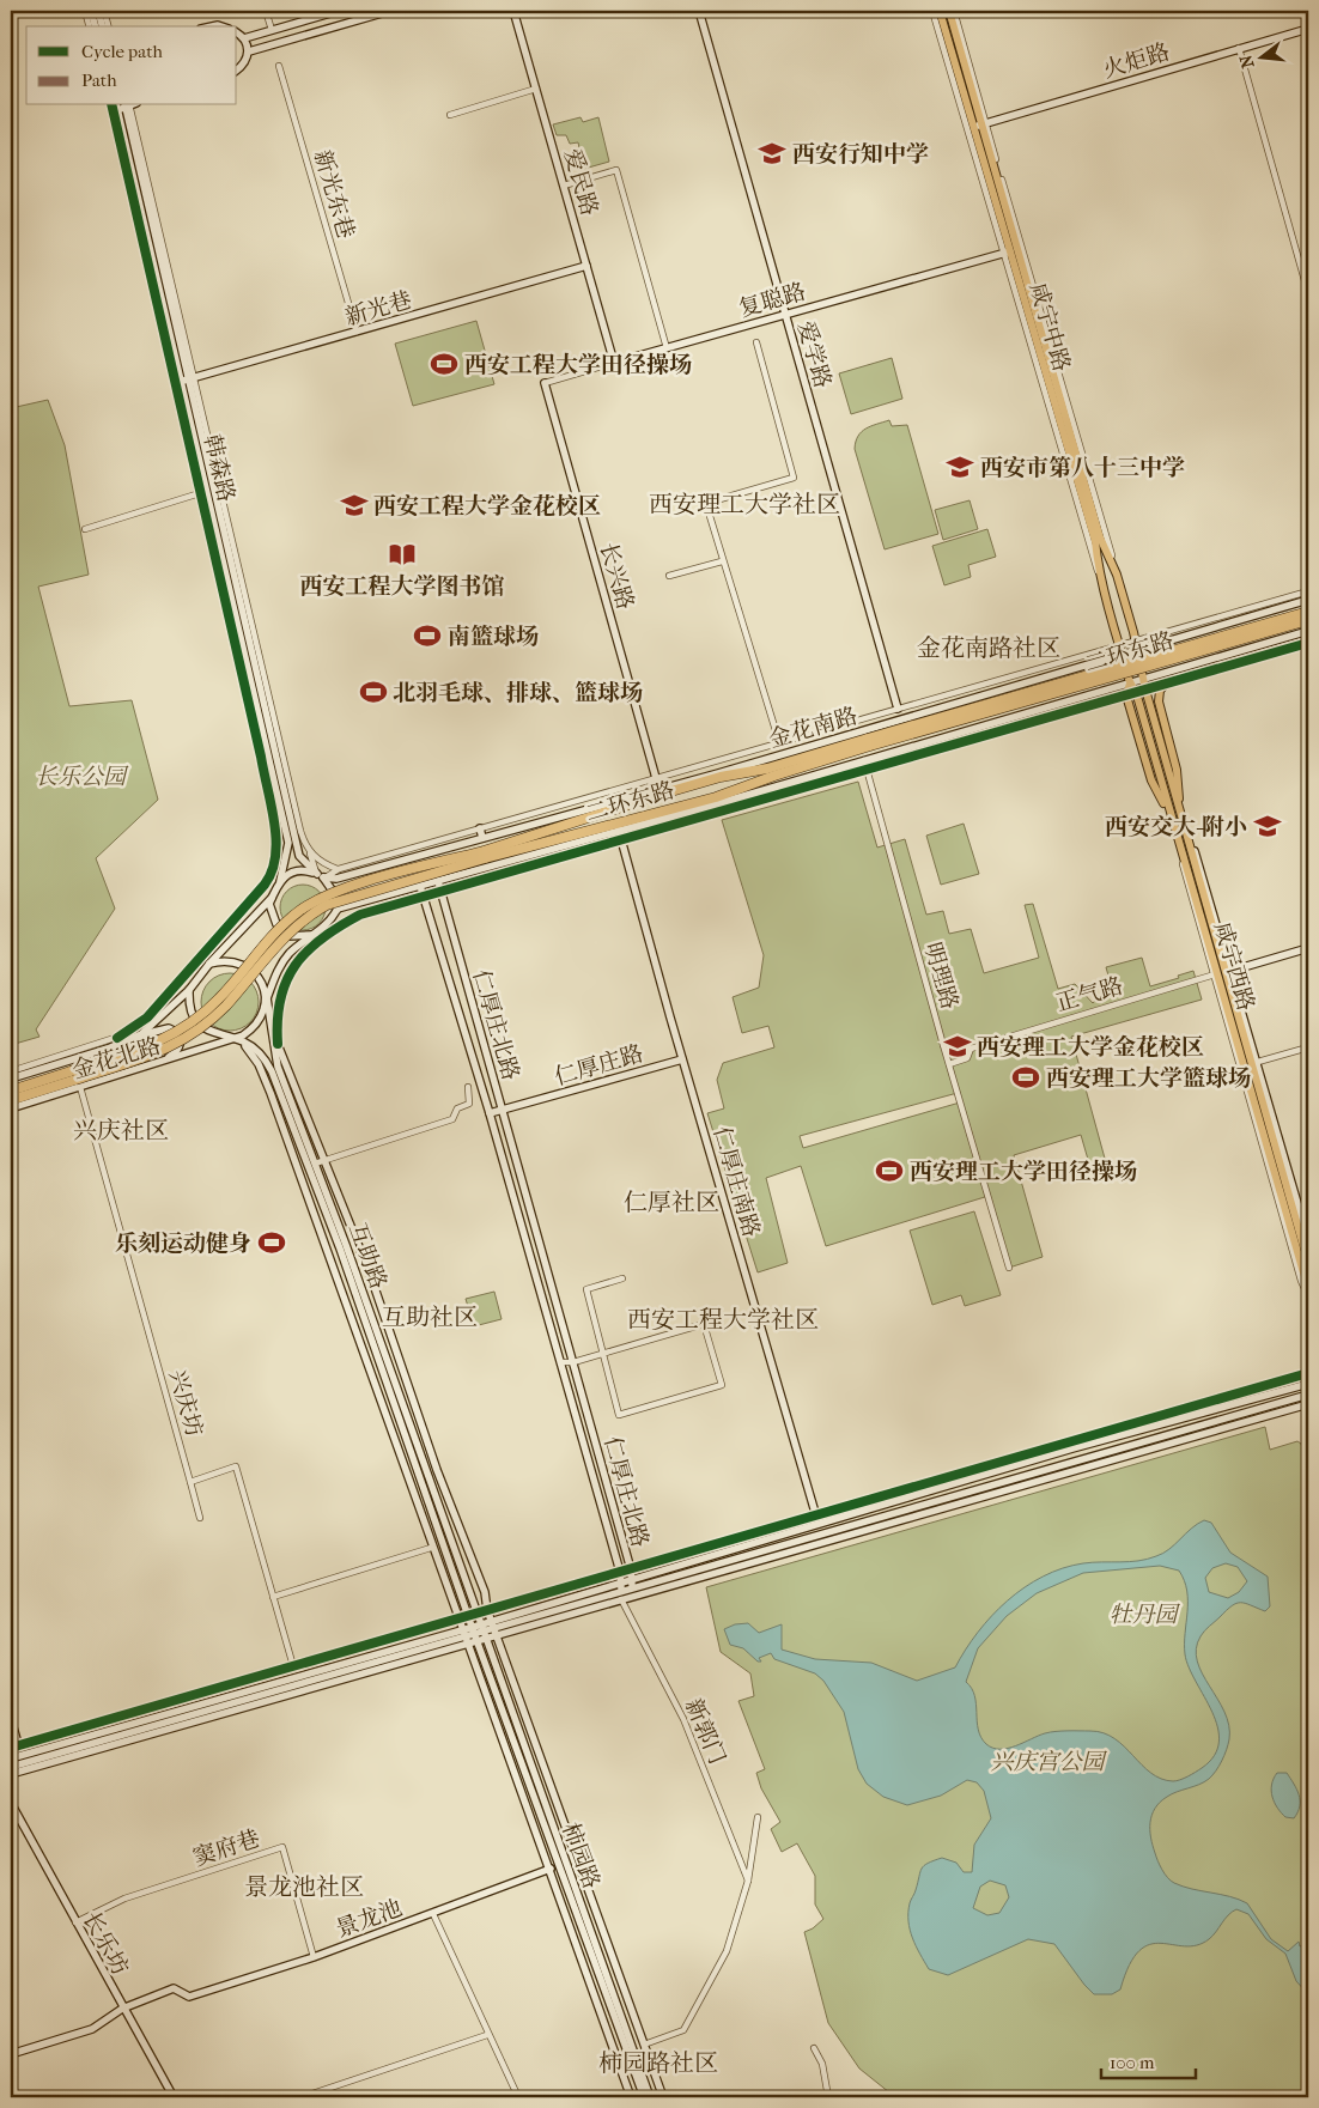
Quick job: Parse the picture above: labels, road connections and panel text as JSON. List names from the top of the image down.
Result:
{
  "streets": {
    "highway": ["二环东路"],
    "main road": ["咸宁中路", "咸宁西路"],
    "street": [
      "火炬路",
      "爱民路",
      "新光东巷",
      "复聪路",
      "新光巷",
      "爱学路",
      "韩森路",
      "长兴路",
      "金花南路",
      "明理路",
      "正气路",
      "仁厚庄北路",
      "金花北路",
      "仁厚庄路",
      "仁厚庄南路",
      "互助路",
      "兴庆坊",
      "新郭门",
      "窦府巷",
      "柿园路",
      "景龙池",
      "长乐坊"
    ]
  },
  "crossings": [
    ["火炬路", "咸宁中路"],
    ["爱民路", "复聪路"],
    ["爱民路", "新光巷"],
    ["新光东巷", "新光巷"],
    ["复聪路", "咸宁中路"],
    ["复聪路", "爱学路"],
    ["复聪路", "长兴路"],
    ["新光巷", "韩森路"],
    ["咸宁中路", "二环东路"],
    ["咸宁中路", "金花南路"],
    ["咸宁中路", "咸宁西路"],
    ["韩森路", "金花南路"],
    ["二环东路", "金花南路"],
    ["二环东路", "咸宁西路"],
    ["二环东路", "金花北路"],
    ["二环东路", "兴庆坊"],
    ["金花南路", "咸宁西路"],
    ["金花南路", "明理路"],
    ["金花南路", "仁厚庄北路"],
    ["金花南路", "仁厚庄南路"],
    ["咸宁西路", "正气路"],
    ["仁厚庄北路", "仁厚庄路"],
    ["仁厚庄北路", "新郭门"],
    ["金花北路", "互助路"],
    ["金花北路", "兴庆坊"],
    ["仁厚庄路", "仁厚庄南路"],
    ["互助路", "柿园路"],
    ["窦府巷", "景龙池"],
    ["窦府巷", "长乐坊"],
    ["柿园路", "景龙池"],
    ["景龙池", "长乐坊"]
  ],
  "districts": [
    "西安理工大学社区",
    "金花南路社区",
    "兴庆社区",
    "仁厚社区",
    "互助社区",
    "西安工程大学社区",
    "景龙池社区",
    "柿园路社区"
  ],
  "parks": ["长乐公园", "牡丹园", "兴庆宫公园"],
  "places": {
    "school or university": [
      "西安行知中学",
      "西安市第八十三中学",
      "西安工程大学金花校区",
      "西安交大-附小",
      "西安理工大学金花校区"
    ],
    "sports": [
      "西安工程大学田径操场",
      "南篮球场",
      "北羽毛球、排球、篮球场",
      "西安理工大学篮球场",
      "西安理工大学田径操场",
      "乐刻运动健身"
    ],
    "library": ["西安工程大学图书馆"]
  },
  "legend": ["Cycle path", "Path"],
  "scale_bar": "100 m",
  "north": "left"
}
